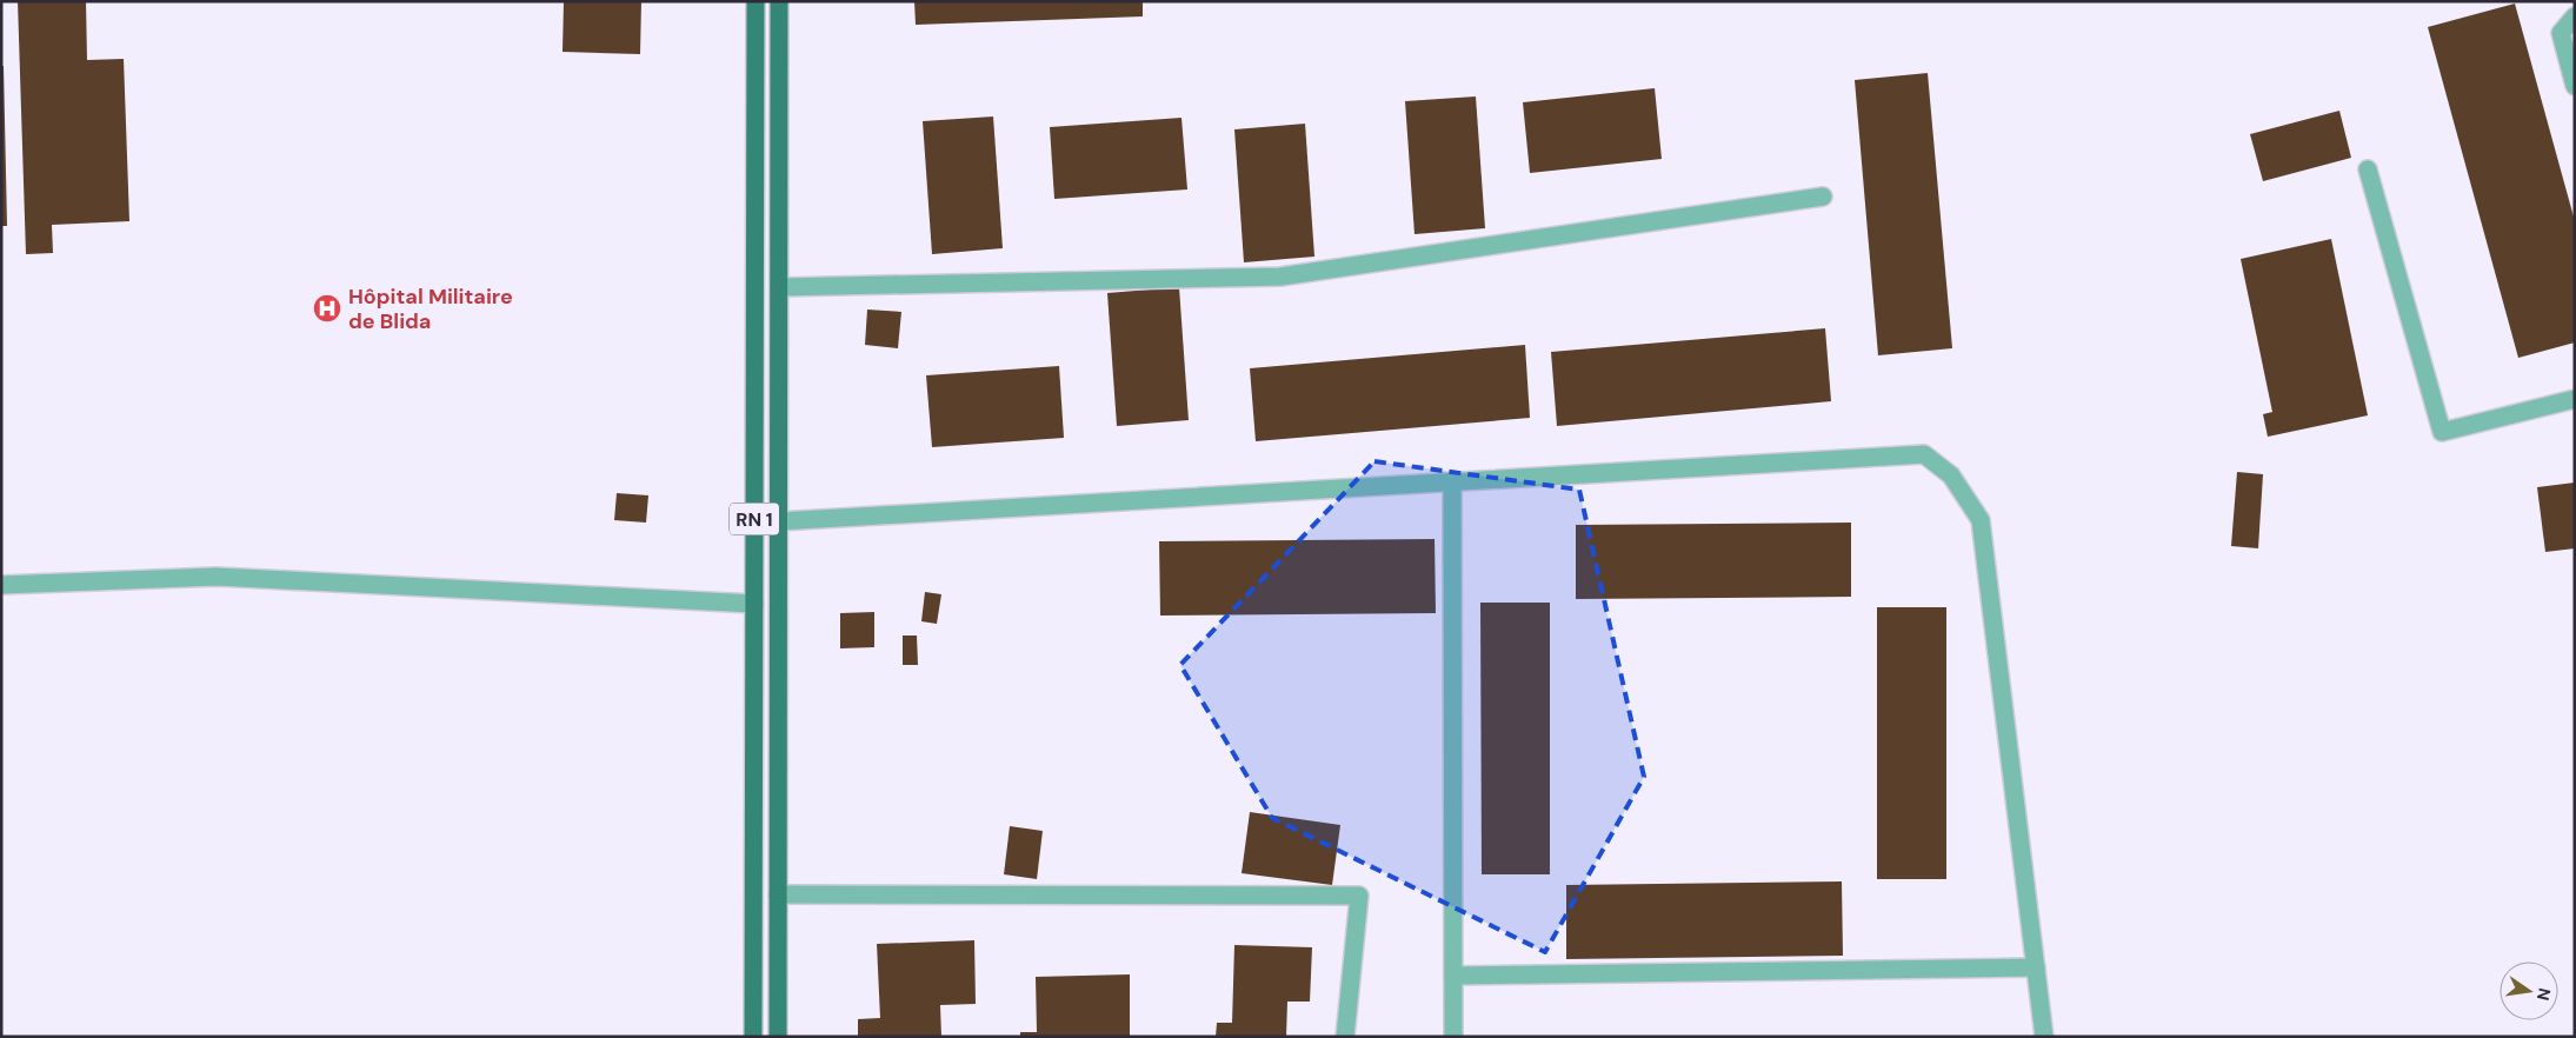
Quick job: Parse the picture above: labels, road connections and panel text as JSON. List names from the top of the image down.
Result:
{
  "streets": {
    "main road": ["RN 1"]
  },
  "places": {
    "hospital": ["Hôpital Militaire de Blida"]
  },
  "north": "right"
}
